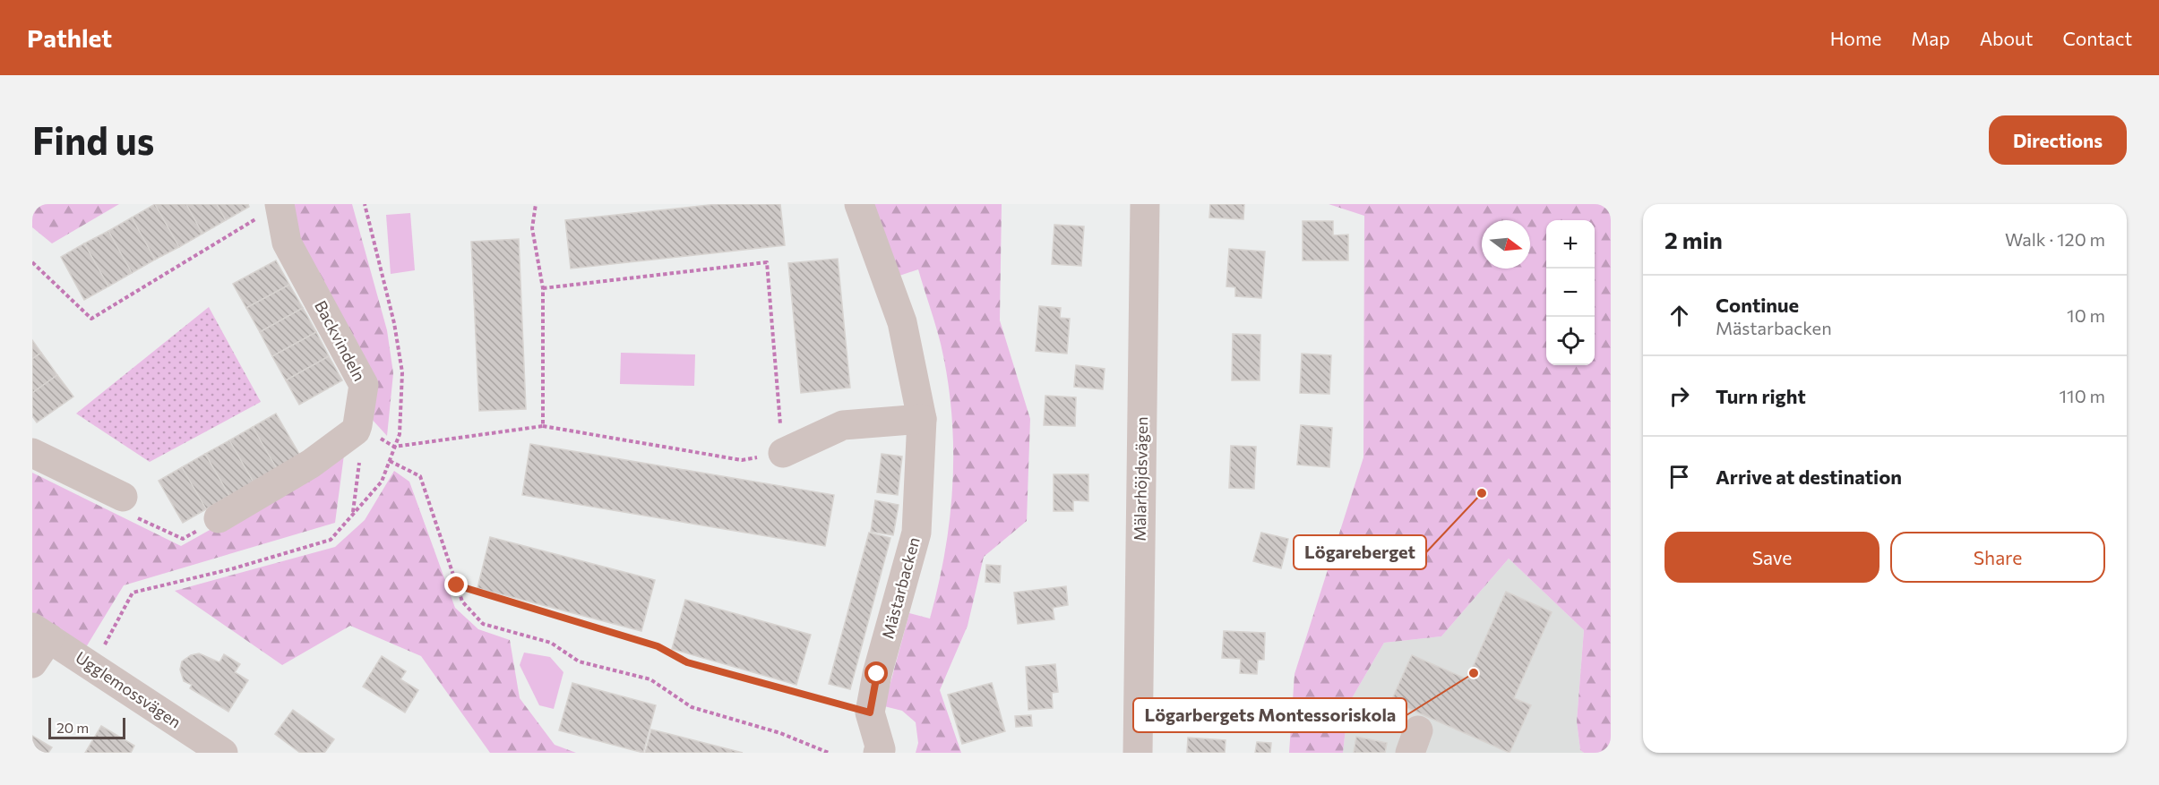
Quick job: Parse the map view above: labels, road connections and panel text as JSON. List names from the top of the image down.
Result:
{
  "streets": {
    "street": [
      "Backvindeln",
      "Mälarhöjdsvägen",
      "Mästarbacken",
      "Ugglemossvägen"
    ]
  },
  "places": ["Lögareberget", "Lögarbergets Montessoriskola"],
  "scale_bar": "20 m",
  "north": "right",
  "page": {
    "header": "Pathlet",
    "nav": [
      "Home",
      "Map",
      "About",
      "Contact"
    ],
    "buttons": [
      "Directions",
      ["Save", "Share"]
    ],
    "title": "Find us",
    "heading": ["2 min", "Walk · 120 m"],
    "map_buttons": ["+", "−"],
    "list": [
      ["Continue", "Mästarbacken", "10 m"],
      ["Turn right", "110 m"],
      "Arrive at destination"
    ],
    "scale": "20 m"
  }
}
